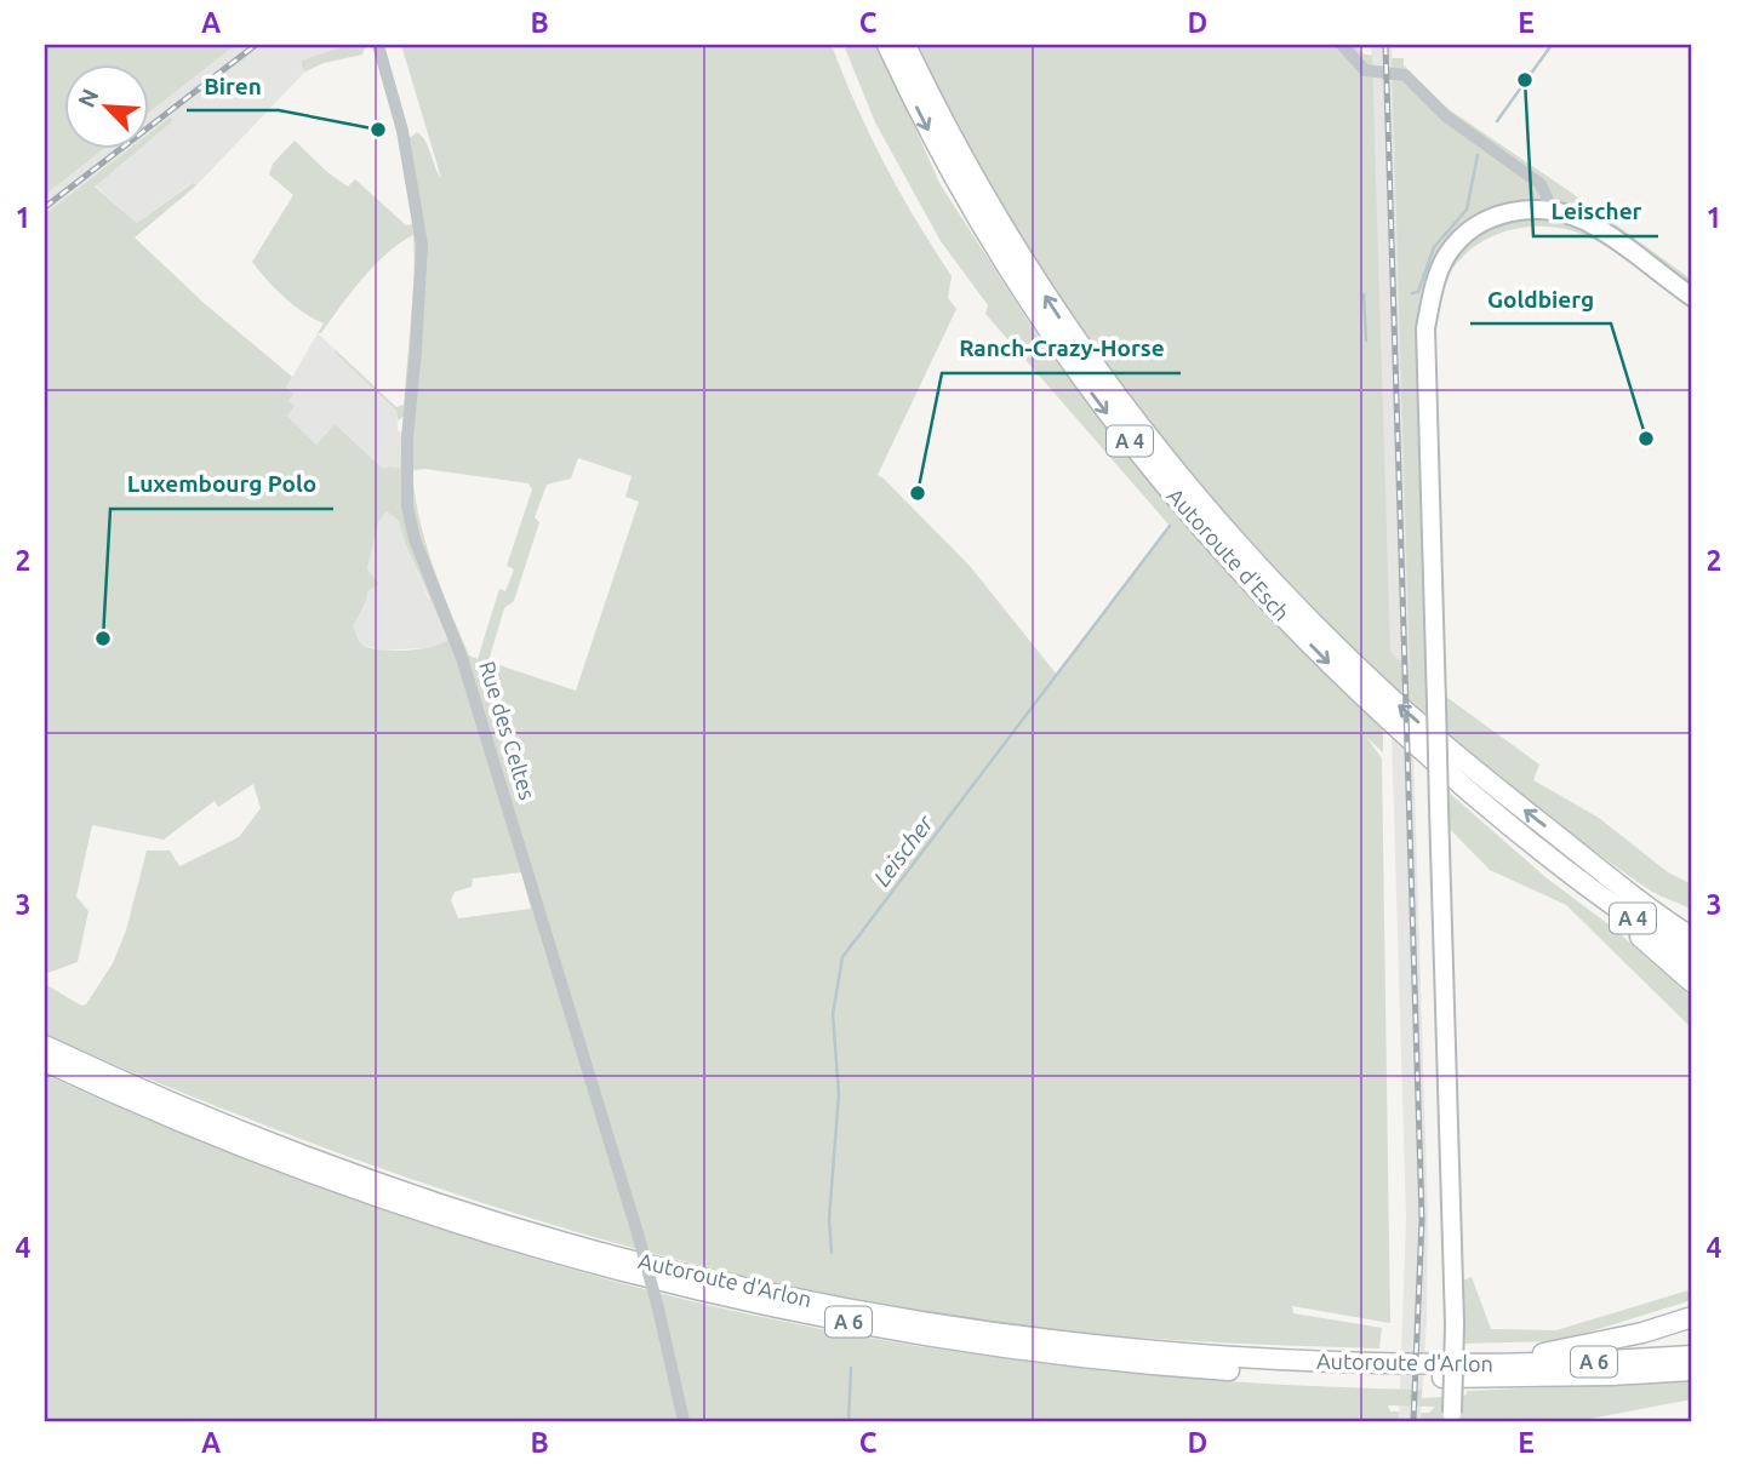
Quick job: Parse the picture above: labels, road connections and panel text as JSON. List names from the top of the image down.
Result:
{
  "streets": {
    "highway": [
      "A 4",
      "Autoroute d'Esch",
      "Autoroute d'Arlon",
      "A 6"
    ],
    "street": ["Rue des Celtes"]
  },
  "crossings": [
    ["A 4", "Autoroute d'Esch"],
    ["Autoroute d'Arlon", "A 6"]
  ],
  "water": ["Leischer"],
  "places": [
    "Leischer",
    "Biren",
    "Goldbierg",
    "Ranch-Crazy-Horse",
    "Luxembourg Polo"
  ],
  "north": "top left",
  "grid": {
    "columns": [
      "A",
      "B",
      "C",
      "D",
      "E"
    ],
    "rows": [
      "1",
      "2",
      "3",
      "4"
    ]
  }
}
